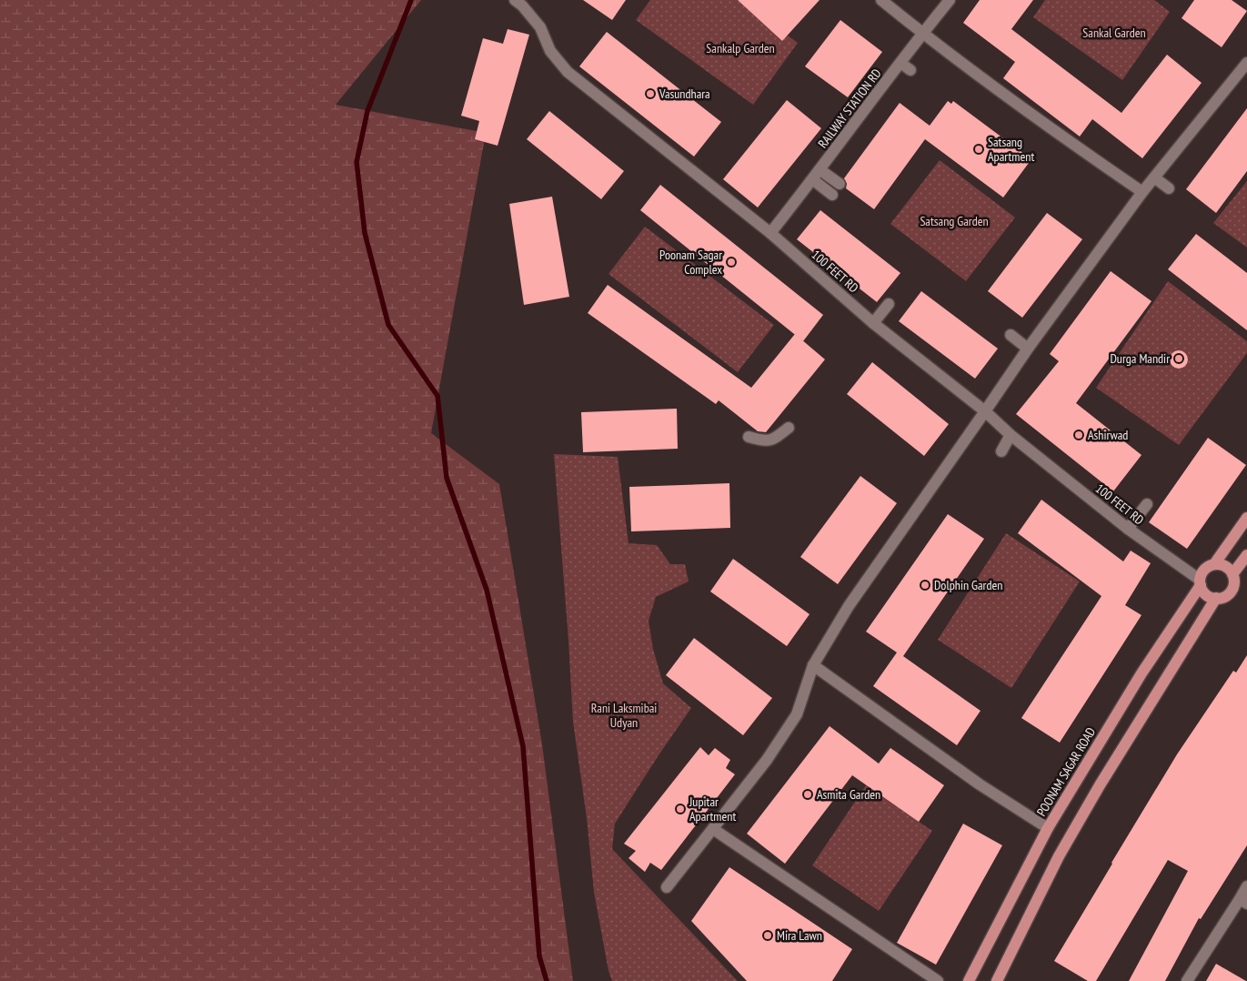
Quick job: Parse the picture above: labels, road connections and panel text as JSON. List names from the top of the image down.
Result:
{
  "streets": {
    "main road": ["POONAM SAGAR ROAD"],
    "street": ["RAILWAY STATION RD", "100 FEET RD"]
  },
  "crossings": [
    ["RAILWAY STATION RD", "100 FEET RD"],
    ["100 FEET RD", "POONAM SAGAR ROAD"]
  ],
  "parks": [
    "Sankal Garden",
    "Sankalp Garden",
    "Satsang Garden",
    "Rani Laksmibai Udyan"
  ],
  "places": [
    "Vasundhara",
    "Satsang Apartment",
    "Poonam Sagar Complex",
    "Durga Mandir",
    "Ashirwad",
    "Dolphin Garden",
    "Asmita Garden",
    "Jupitar Apartment",
    "Mira Lawn"
  ]
}
